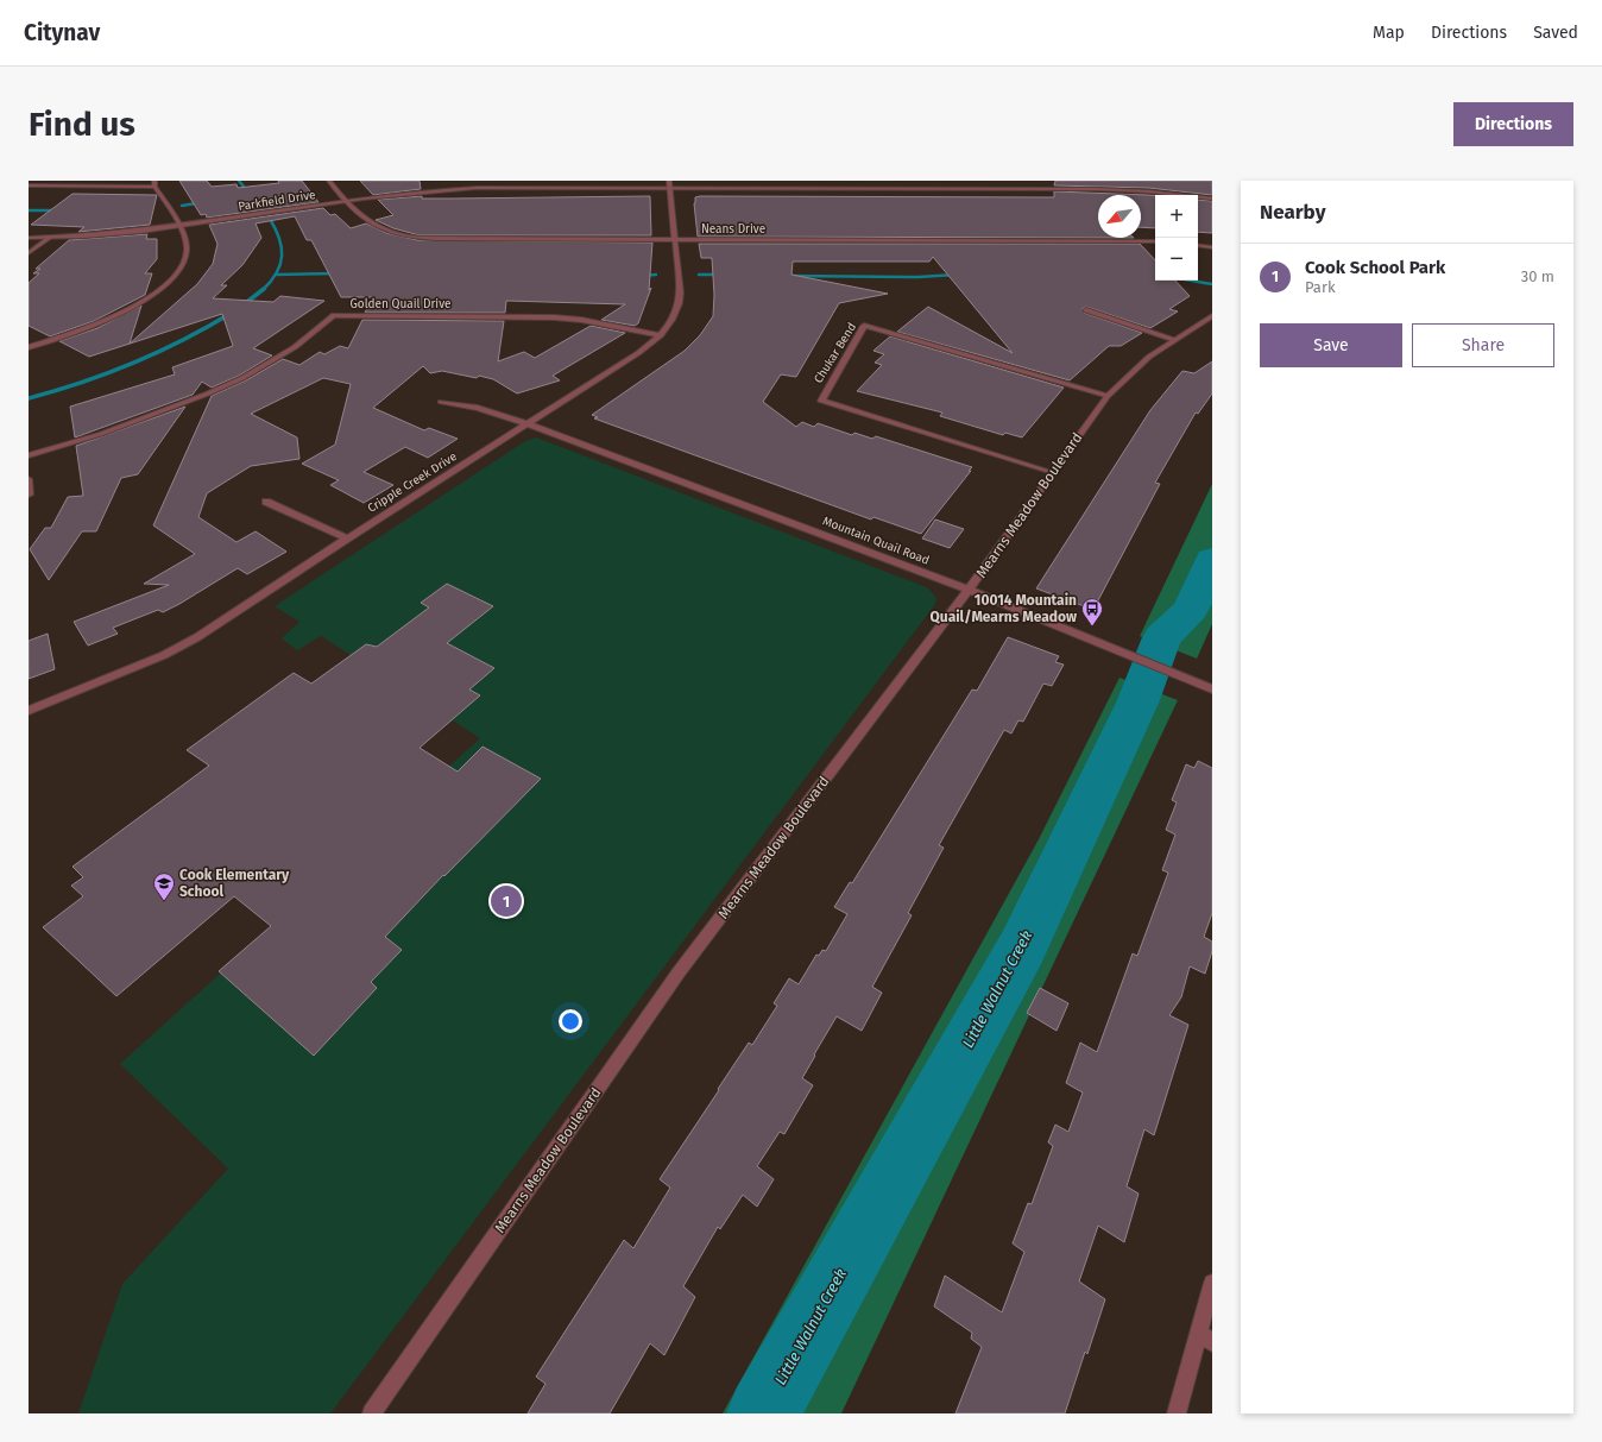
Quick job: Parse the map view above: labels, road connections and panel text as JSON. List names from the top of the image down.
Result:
{
  "streets": {
    "street": [
      "Parkfield Drive",
      "Neans Drive",
      "Golden Quail Drive",
      "Chukar Bend",
      "Cripple Creek Drive",
      "Mearns Meadow Boulevard",
      "Mountain Quail Road"
    ]
  },
  "crossings": [
    ["Parkfield Drive", "Neans Drive"],
    ["Parkfield Drive", "Cripple Creek Drive"],
    ["Neans Drive", "Cripple Creek Drive"],
    ["Golden Quail Drive", "Cripple Creek Drive"],
    ["Chukar Bend", "Mearns Meadow Boulevard"],
    ["Cripple Creek Drive", "Mountain Quail Road"],
    ["Mearns Meadow Boulevard", "Mountain Quail Road"]
  ],
  "water": ["Little Walnut Creek"],
  "places": {
    "bus stop": ["10014 Mountain Quail/Mearns Meadow"],
    "school or university": ["Cook Elementary School"]
  },
  "north": "bottom left",
  "page": {
    "header": "Citynav",
    "nav": ["Map", "Directions", "Saved"],
    "buttons": [
      "Directions",
      ["Save", "Share"]
    ],
    "title": "Find us",
    "heading": "Nearby",
    "map_buttons": ["+", "−"],
    "list": [
      {
        "mark": "1",
        "name": "Cook School Park",
        "note": "Park",
        "value": "30 m"
      }
    ],
    "pins": "1"
  }
}
